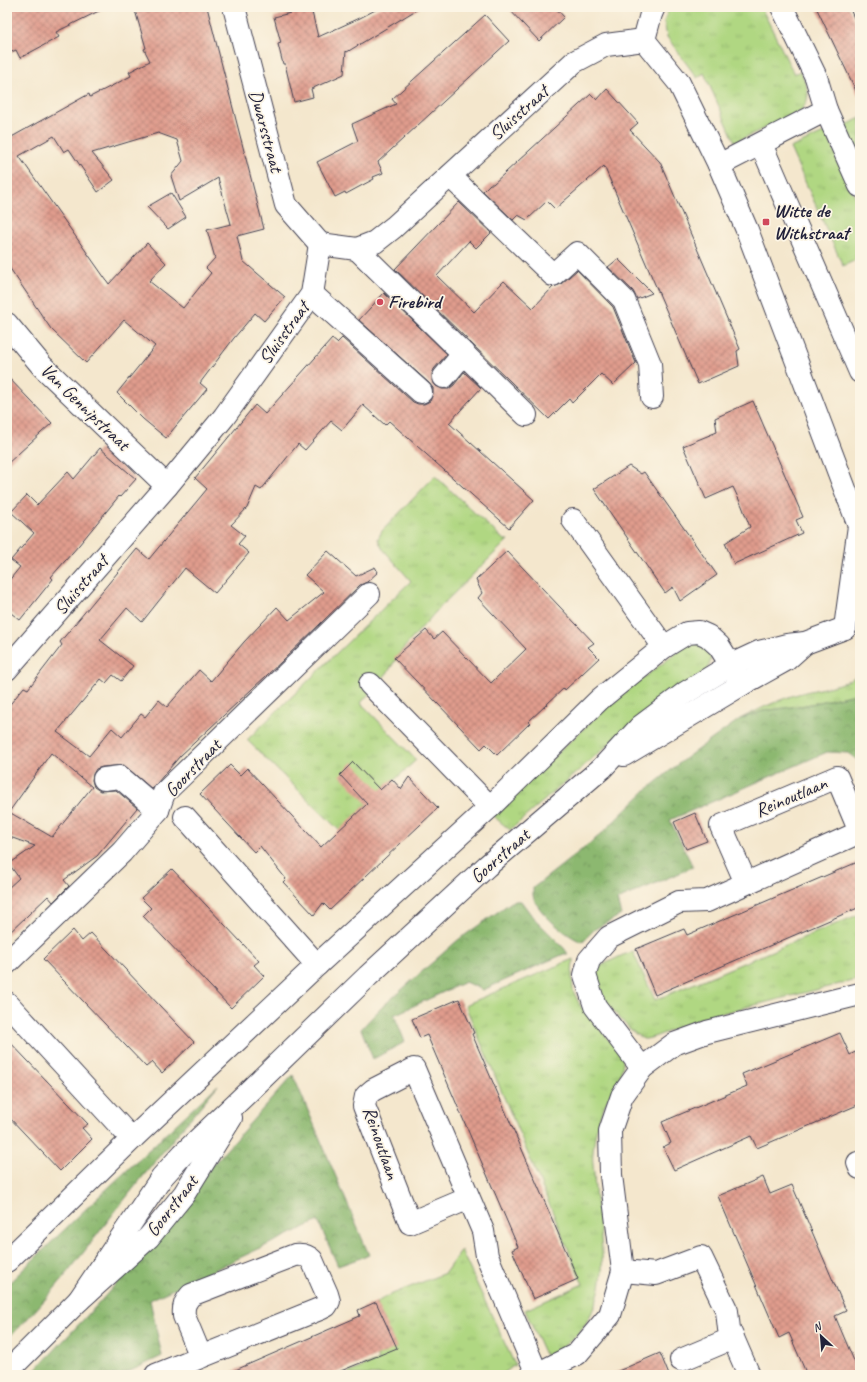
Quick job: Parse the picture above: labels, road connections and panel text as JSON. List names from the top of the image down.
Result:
{
  "streets": {
    "street": [
      "Sluisstraat",
      "Dwarsstraat",
      "Van Gennipstraat",
      "Goorstraat",
      "Reinoutlaan"
    ]
  },
  "crossings": [
    ["Sluisstraat", "Dwarsstraat"],
    ["Sluisstraat", "Van Gennipstraat"]
  ],
  "places": {
    "transit": ["Witte de Withstraat"],
    "other": ["Firebird"]
  },
  "north": "top left"
}
